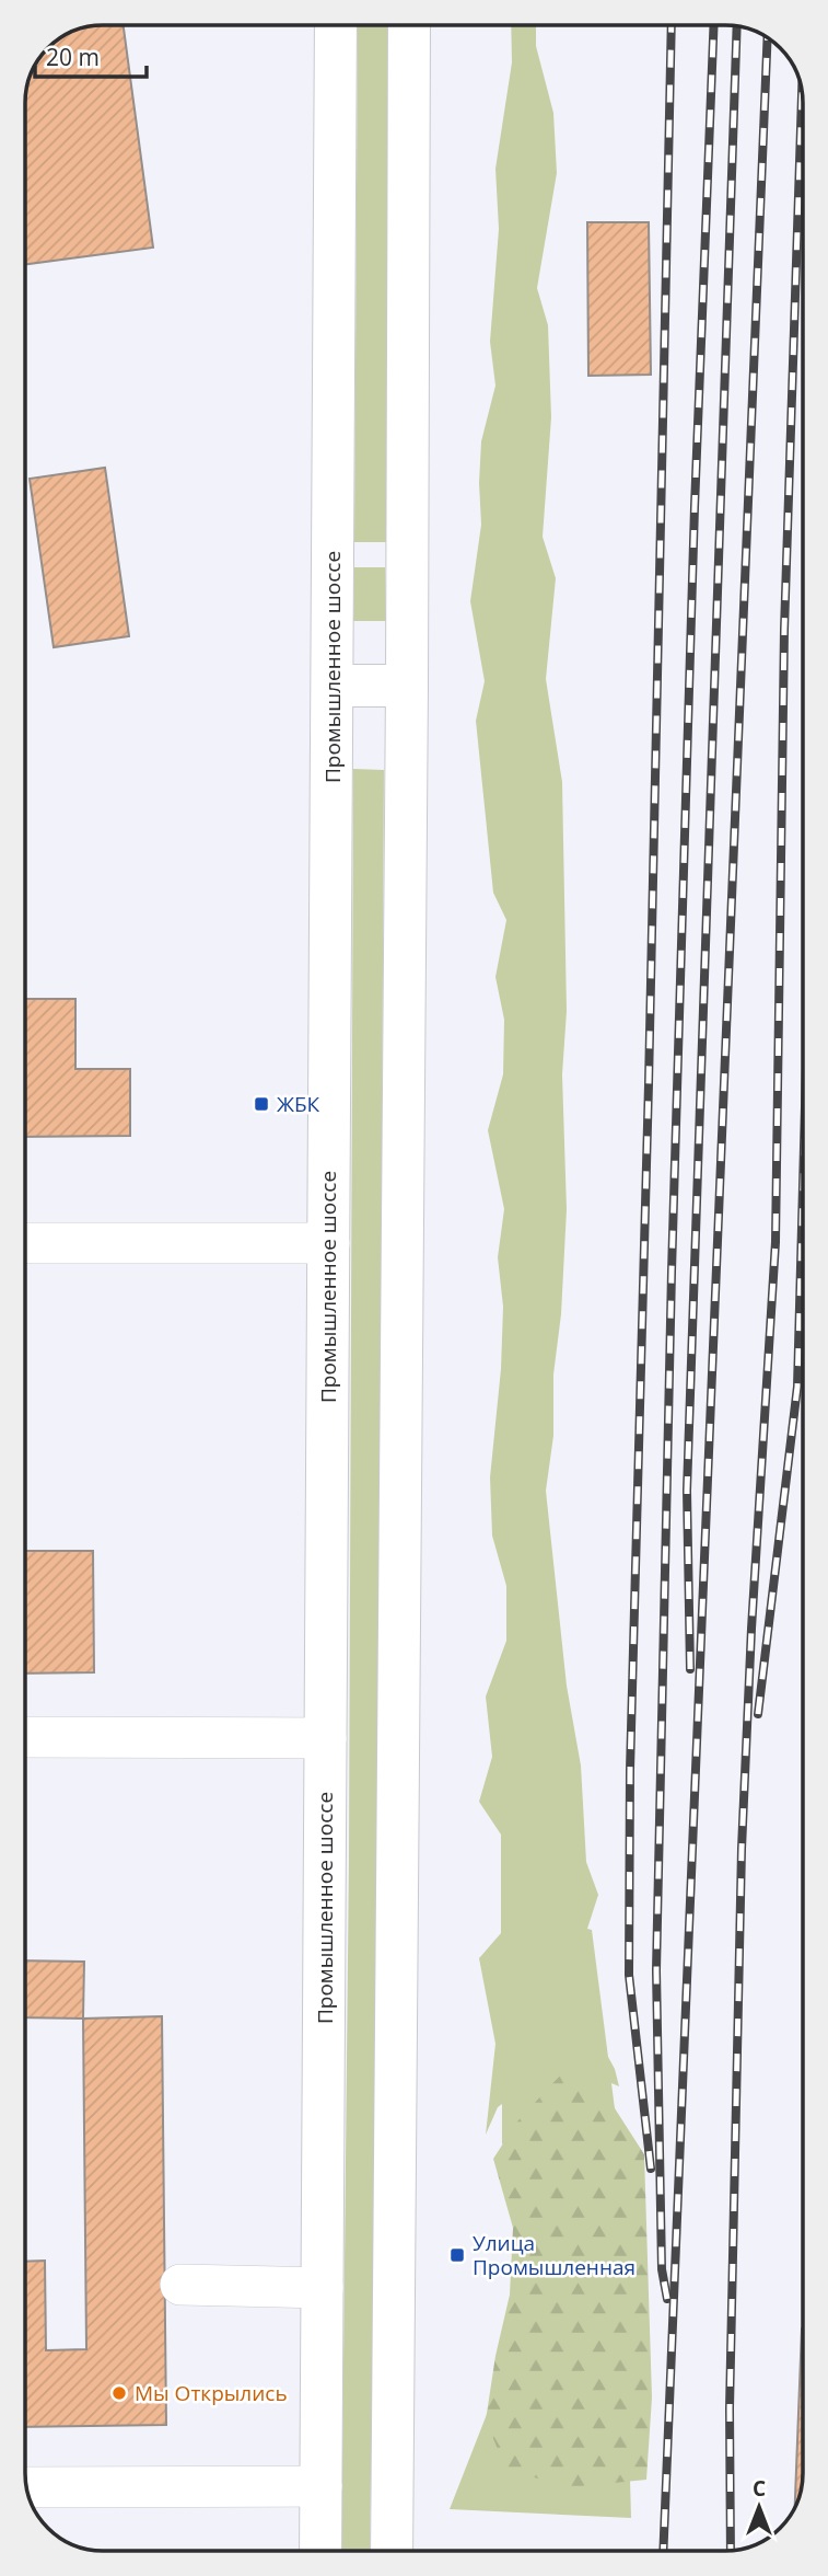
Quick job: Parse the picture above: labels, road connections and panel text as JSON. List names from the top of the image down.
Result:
{
  "streets": {
    "main road": ["Промышленное шоссе"]
  },
  "places": {
    "transit": ["ЖБК", "Улица Промышленная"],
    "other": ["Мы Открылись"]
  },
  "scale_bar": "20 m",
  "north": "top"
}
